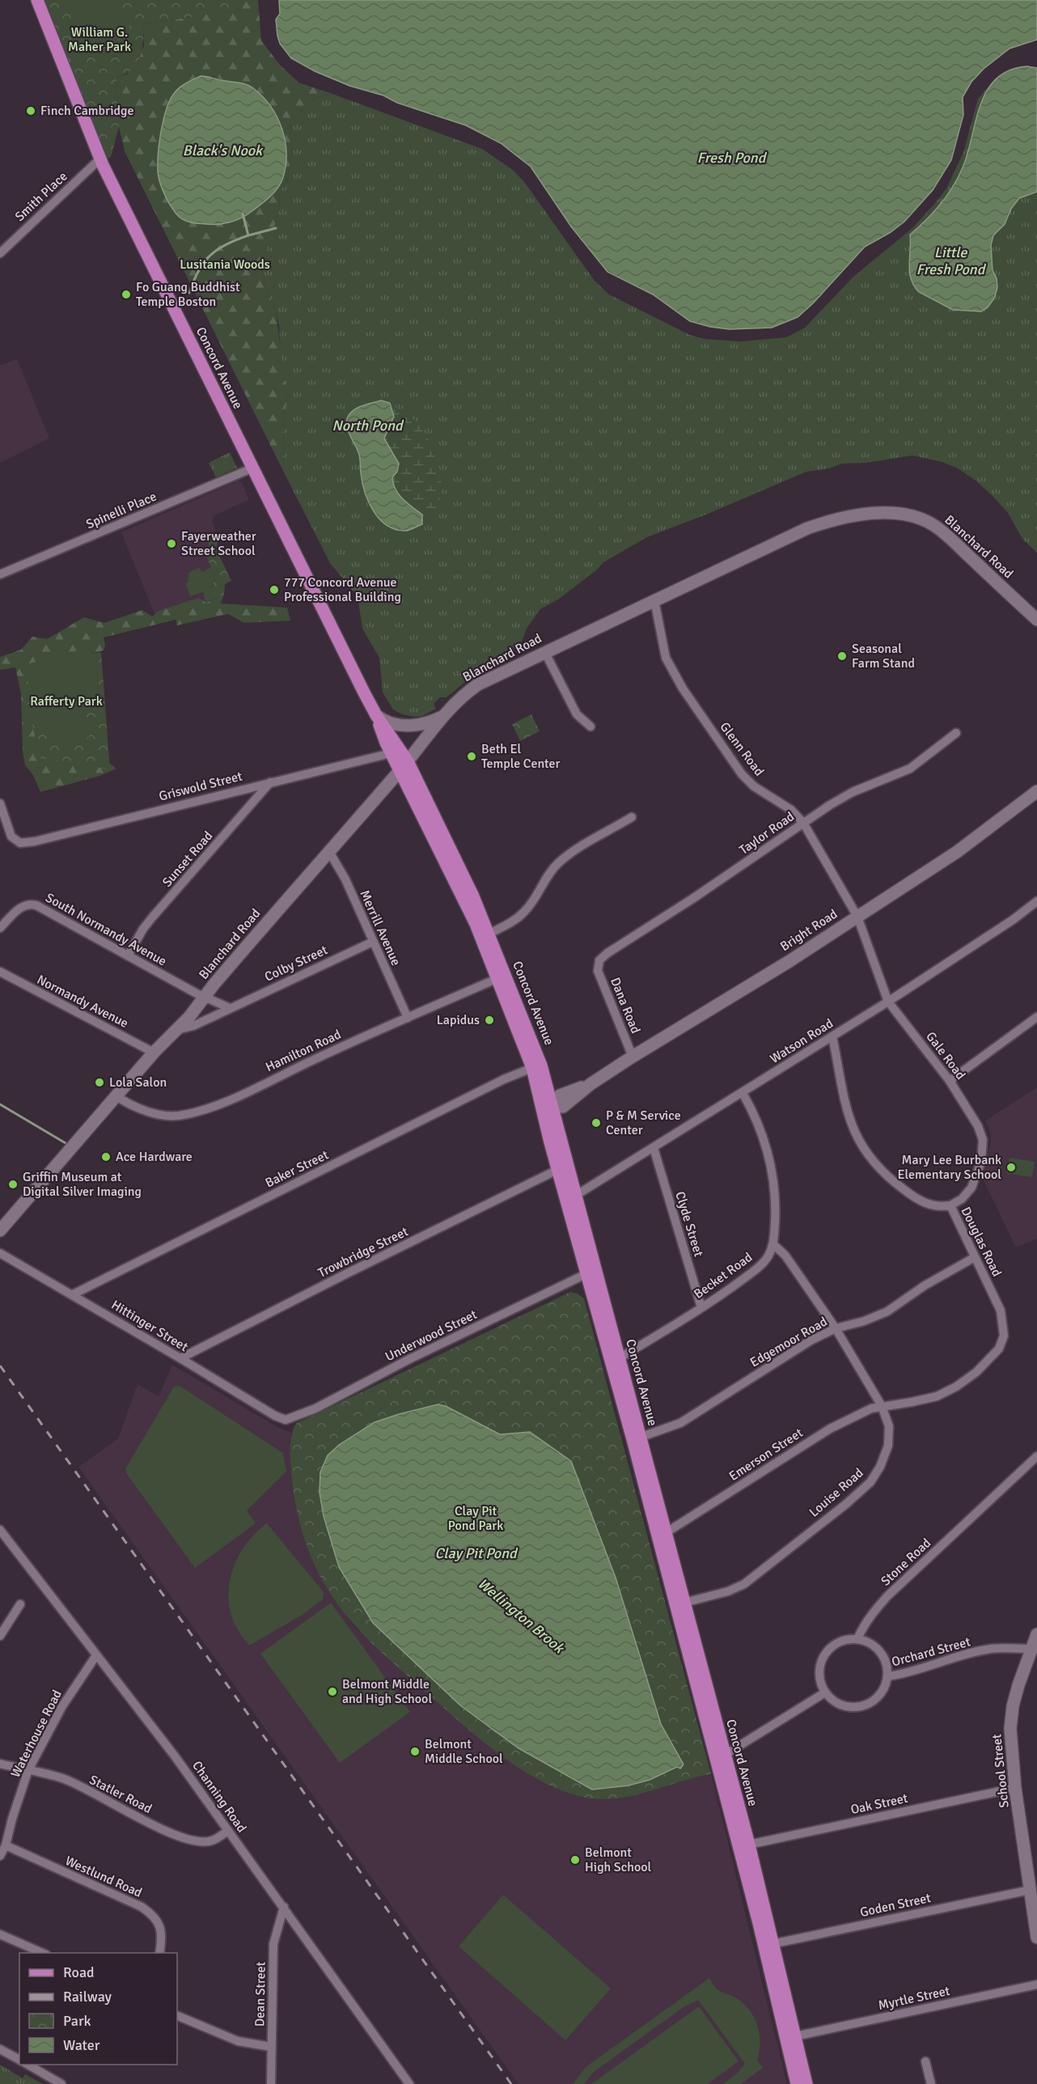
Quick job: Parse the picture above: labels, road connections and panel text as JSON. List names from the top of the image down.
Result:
{
  "streets": {
    "main road": ["Concord Avenue"],
    "street": [
      "Smith Place",
      "Spinelli Place",
      "Blanchard Road",
      "Glenn Road",
      "Griswold Street",
      "Taylor Road",
      "Sunset Road",
      "Merrill Avenue",
      "South Normandy Avenue",
      "Bright Road",
      "Colby Street",
      "Normandy Avenue",
      "Dana Road",
      "Watson Road",
      "Hamilton Road",
      "Gale Road",
      "Baker Street",
      "Clyde Street",
      "Douglas Road",
      "Trowbridge Street",
      "Becket Road",
      "Hittinger Street",
      "Underwood Street",
      "Edgemoor Road",
      "Emerson Street",
      "Louise Road",
      "Stone Road",
      "Orchard Street",
      "Waterhouse Road",
      "School Street",
      "Statler Road",
      "Channing Road",
      "Oak Street",
      "Westlund Road",
      "Goden Street",
      "Dean Street",
      "Myrtle Street"
    ]
  },
  "crossings": [
    ["Smith Place", "Concord Avenue"],
    ["Concord Avenue", "Spinelli Place"],
    ["Concord Avenue", "Blanchard Road"],
    ["Concord Avenue", "Griswold Street"],
    ["Concord Avenue", "Bright Road"],
    ["Concord Avenue", "Watson Road"],
    ["Concord Avenue", "Hamilton Road"],
    ["Concord Avenue", "Baker Street"],
    ["Concord Avenue", "Trowbridge Street"],
    ["Concord Avenue", "Becket Road"],
    ["Concord Avenue", "Underwood Street"],
    ["Concord Avenue", "Edgemoor Road"],
    ["Concord Avenue", "Emerson Street"],
    ["Concord Avenue", "Louise Road"],
    ["Concord Avenue", "Oak Street"],
    ["Concord Avenue", "Goden Street"],
    ["Concord Avenue", "Myrtle Street"],
    ["Blanchard Road", "Glenn Road"],
    ["Blanchard Road", "Merrill Avenue"],
    ["Blanchard Road", "South Normandy Avenue"],
    ["Blanchard Road", "Colby Street"],
    ["Blanchard Road", "Normandy Avenue"],
    ["Blanchard Road", "Hamilton Road"],
    ["Glenn Road", "Taylor Road"],
    ["Glenn Road", "Bright Road"],
    ["Glenn Road", "Gale Road"],
    ["Griswold Street", "Sunset Road"],
    ["Taylor Road", "Dana Road"],
    ["Sunset Road", "South Normandy Avenue"],
    ["Merrill Avenue", "Colby Street"],
    ["Merrill Avenue", "Hamilton Road"],
    ["Bright Road", "Dana Road"],
    ["Bright Road", "Gale Road"],
    ["Watson Road", "Gale Road"],
    ["Watson Road", "Clyde Street"],
    ["Watson Road", "Douglas Road"],
    ["Watson Road", "Becket Road"],
    ["Gale Road", "Douglas Road"],
    ["Baker Street", "Hittinger Street"],
    ["Clyde Street", "Becket Road"],
    ["Douglas Road", "Edgemoor Road"],
    ["Douglas Road", "Emerson Street"],
    ["Douglas Road", "Louise Road"],
    ["Trowbridge Street", "Hittinger Street"],
    ["Becket Road", "Louise Road"],
    ["Hittinger Street", "Underwood Street"],
    ["Edgemoor Road", "Louise Road"],
    ["Emerson Street", "Louise Road"],
    ["Stone Road", "Orchard Street"],
    ["Orchard Street", "School Street"],
    ["Waterhouse Road", "Statler Road"],
    ["Waterhouse Road", "Channing Road"],
    ["Waterhouse Road", "Westlund Road"],
    ["School Street", "Oak Street"],
    ["School Street", "Goden Street"],
    ["Statler Road", "Channing Road"],
    ["Channing Road", "Dean Street"]
  ],
  "water": [
    "Black's Nook",
    "Fresh Pond",
    "Little Fresh Pond",
    "North Pond",
    "Clay Pit Pond",
    "Wellington Brook"
  ],
  "parks": [
    "William G. Maher Park",
    "Lusitania Woods",
    "Rafferty Park",
    "Clay Pit Pond Park"
  ],
  "places": [
    "Finch Cambridge",
    "Fo Guang Buddhist Temple Boston",
    "Fayerweather Street School",
    "777 Concord Avenue Professional Building",
    "Seasonal Farm Stand",
    "Beth El Temple Center",
    "Lapidus",
    "Lola Salon",
    "P & M Service Center",
    "Ace Hardware",
    "Mary Lee Burbank Elementary School",
    "Griffin Museum at Digital Silver Imaging",
    "Belmont Middle and High School",
    "Belmont Middle School",
    "Belmont High School"
  ],
  "legend": [
    "Road",
    "Railway",
    "Park",
    "Water"
  ]
}
